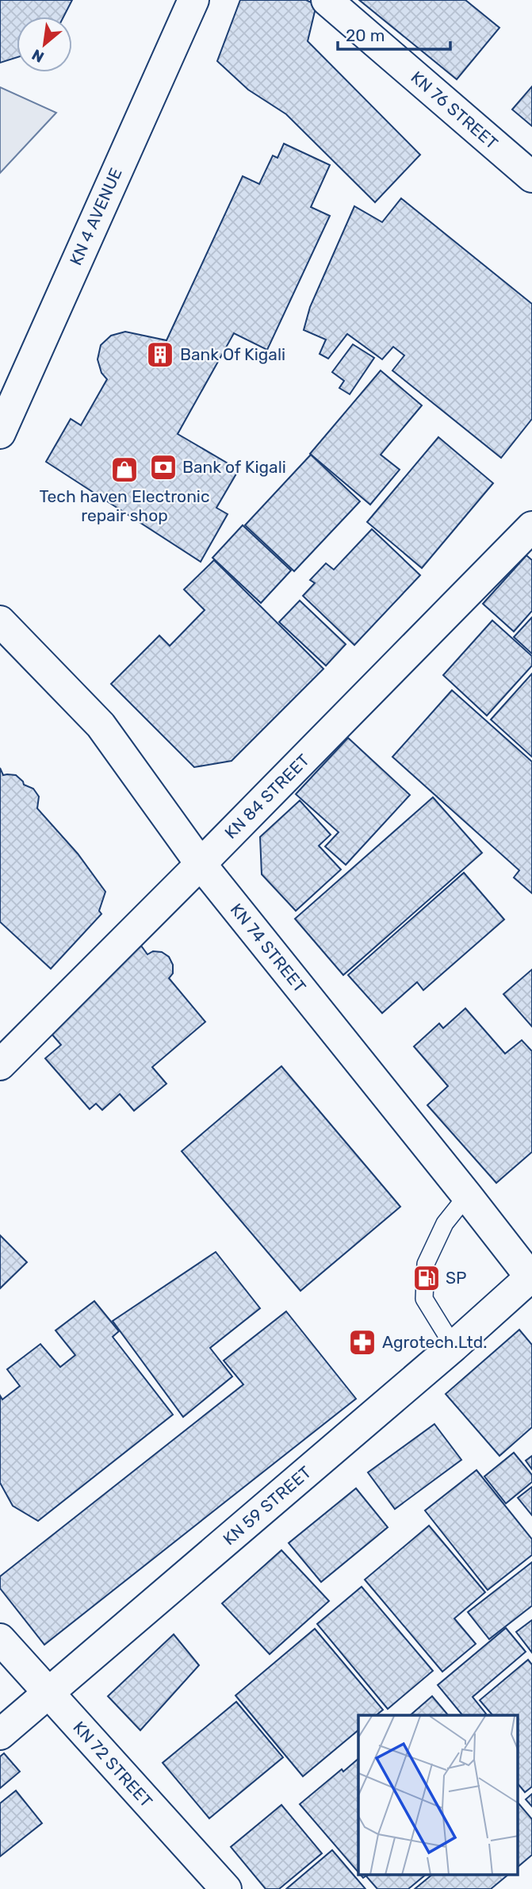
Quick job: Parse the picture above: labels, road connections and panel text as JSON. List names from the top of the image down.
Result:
{
  "streets": {
    "street": [
      "KN 76 STREET",
      "KN 4 AVENUE",
      "KN 84 STREET",
      "KN 74 STREET",
      "KN 59 STREET",
      "KN 72 STREET"
    ]
  },
  "crossings": [
    ["KN 84 STREET", "KN 74 STREET"],
    ["KN 74 STREET", "KN 59 STREET"],
    ["KN 59 STREET", "KN 72 STREET"]
  ],
  "places": {
    "building": ["Bank Of Kigali"],
    "bank": ["Bank of Kigali"],
    "shop": ["Tech haven Electronic repair shop"],
    "fuel station": ["SP"],
    "pharmacy": ["Agrotech.Ltd."]
  },
  "scale_bar": "20 m",
  "north": "bottom left"
}
